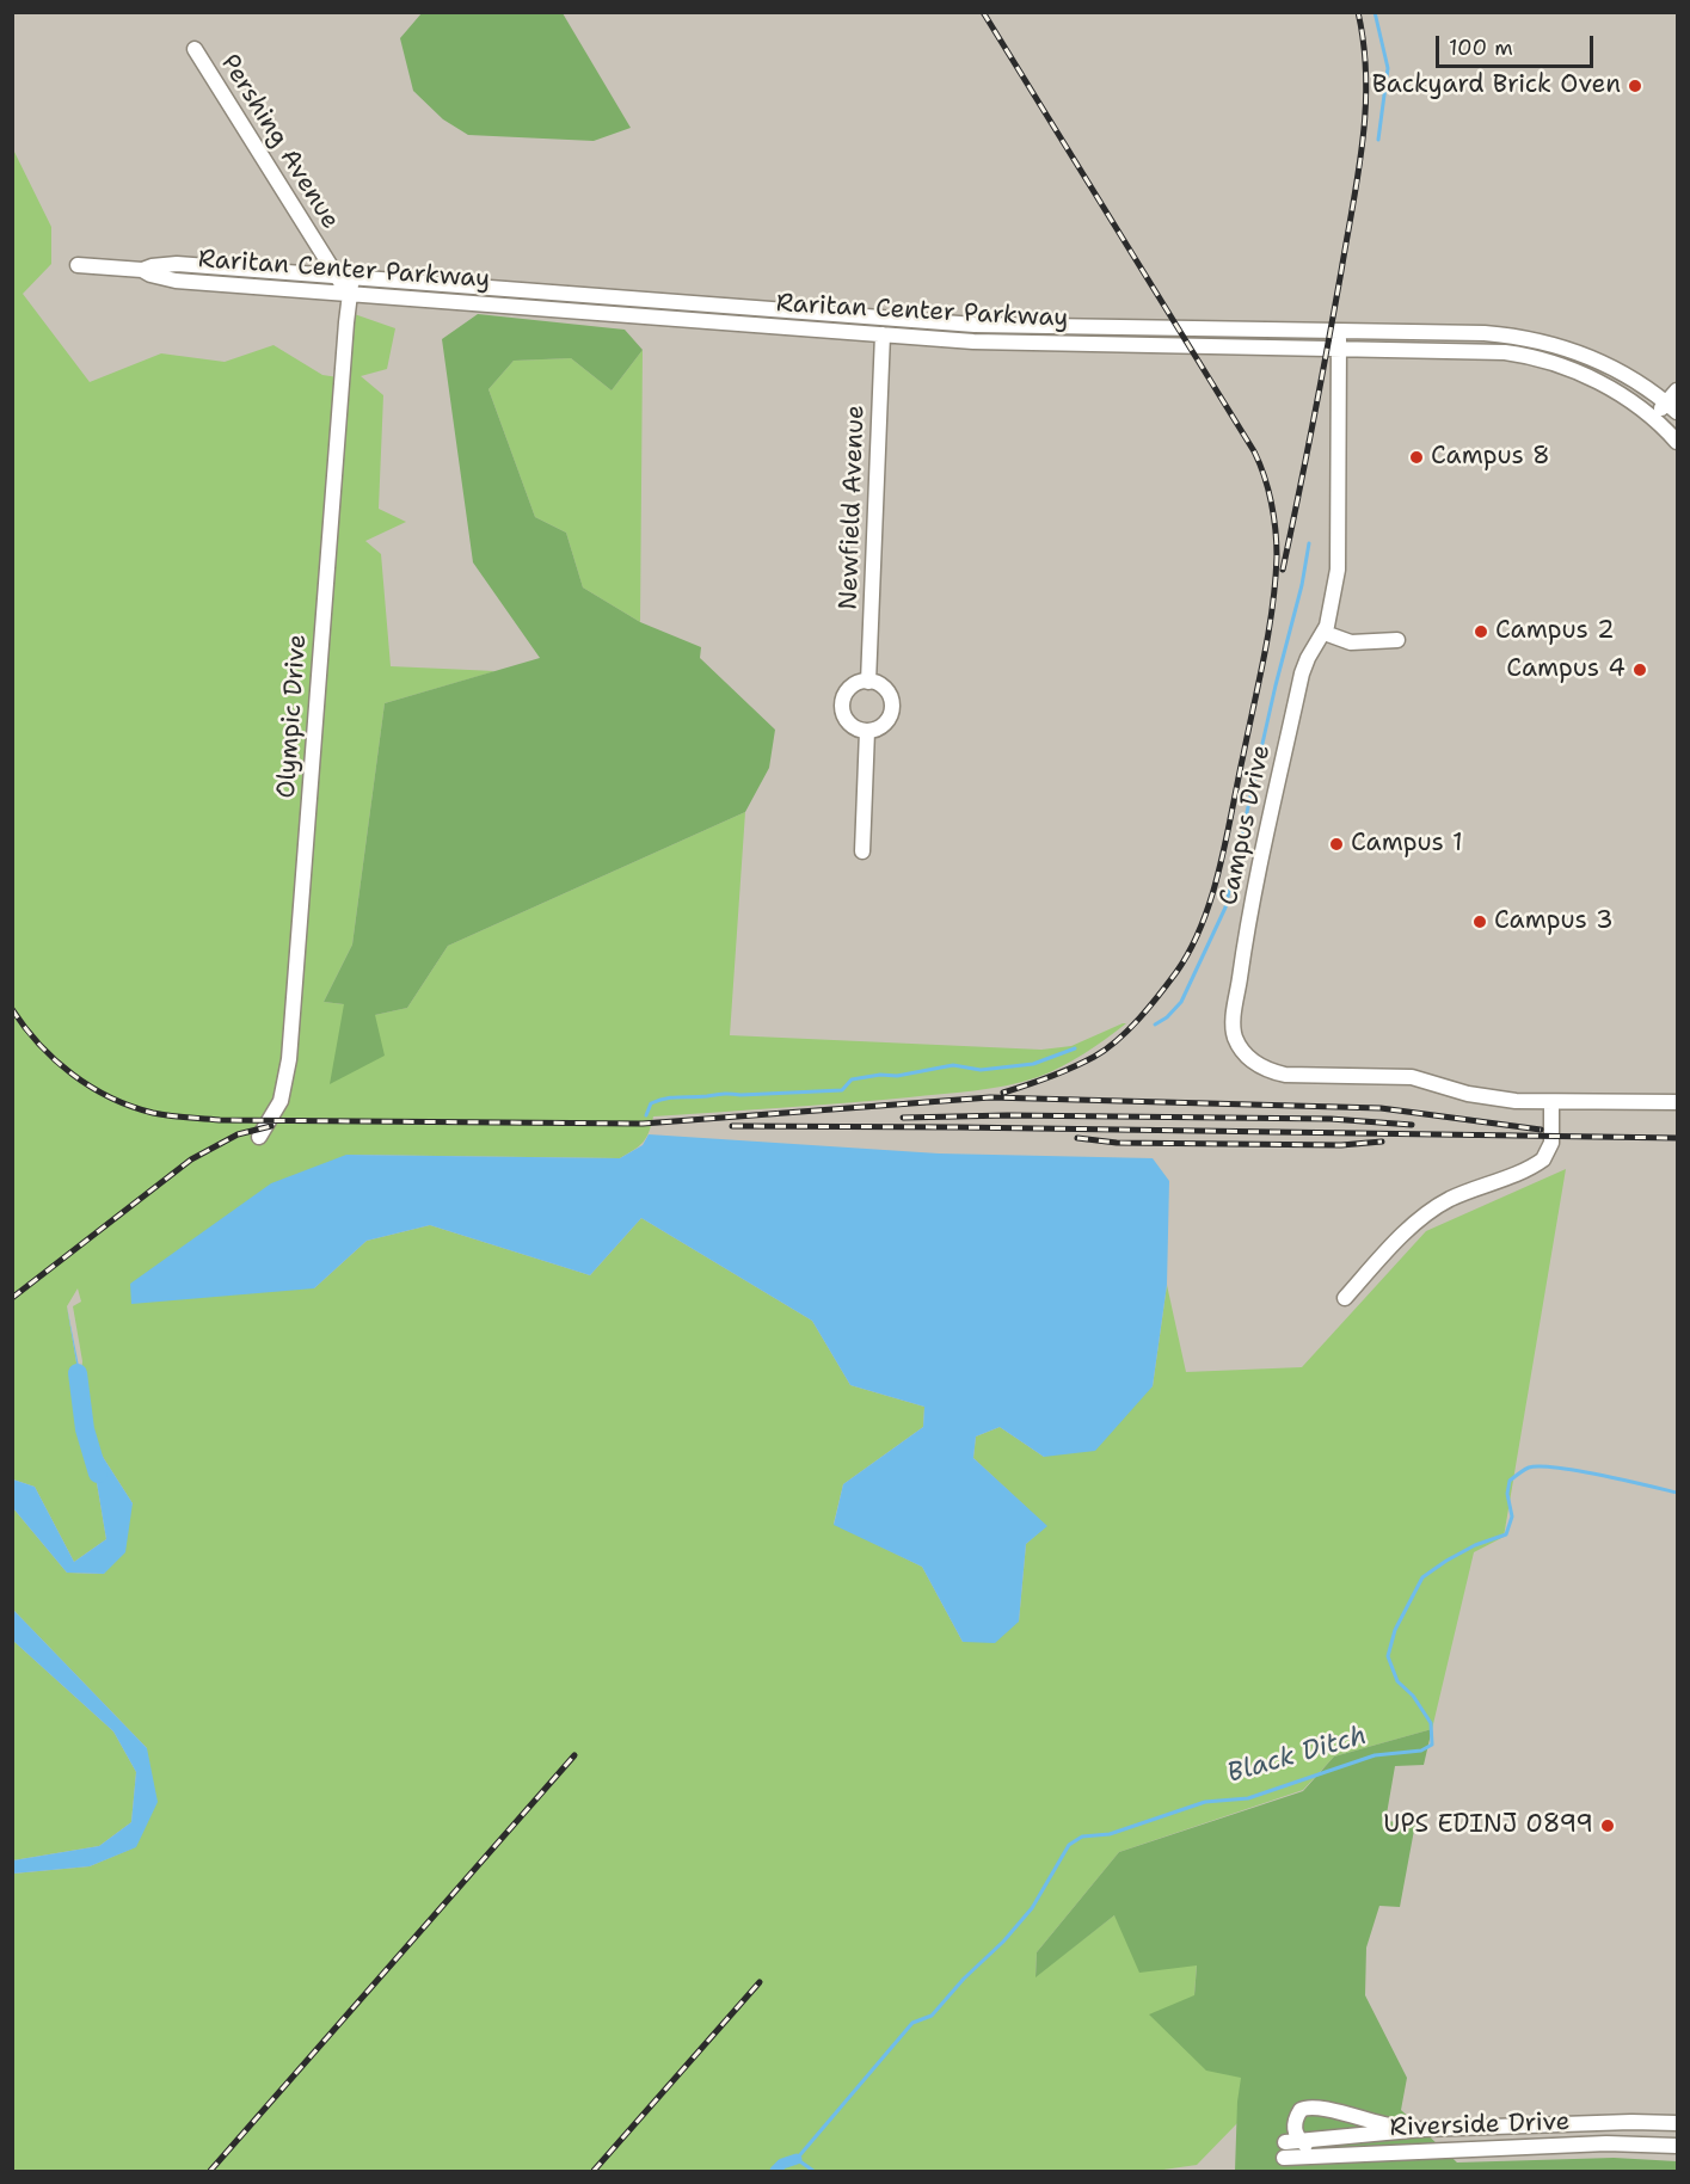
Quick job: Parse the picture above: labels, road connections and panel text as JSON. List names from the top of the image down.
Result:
{
  "streets": {
    "street": [
      "Pershing Avenue",
      "Raritan Center Parkway",
      "Newfield Avenue",
      "Olympic Drive",
      "Campus Drive",
      "Riverside Drive"
    ]
  },
  "crossings": [
    ["Pershing Avenue", "Raritan Center Parkway"],
    ["Pershing Avenue", "Olympic Drive"],
    ["Raritan Center Parkway", "Newfield Avenue"],
    ["Raritan Center Parkway", "Olympic Drive"],
    ["Raritan Center Parkway", "Campus Drive"]
  ],
  "water": ["Black Ditch"],
  "places": [
    "Backyard Brick Oven",
    "Campus 8",
    "Campus 2",
    "Campus 4",
    "Campus 1",
    "Campus 3",
    "UPS EDINJ 0899"
  ],
  "scale_bar": "100 m"
}
